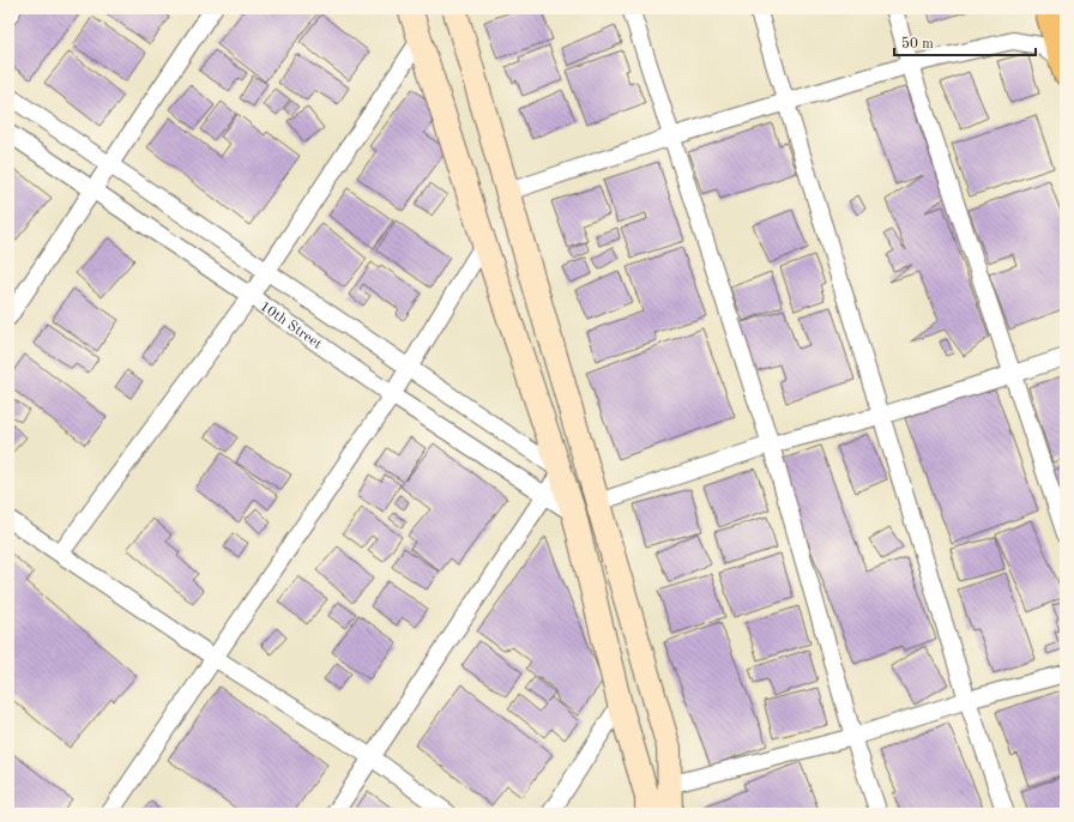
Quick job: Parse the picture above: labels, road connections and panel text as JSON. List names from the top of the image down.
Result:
{
  "streets": {
    "street": ["10th Street"]
  },
  "scale_bar": "50 m"
}
